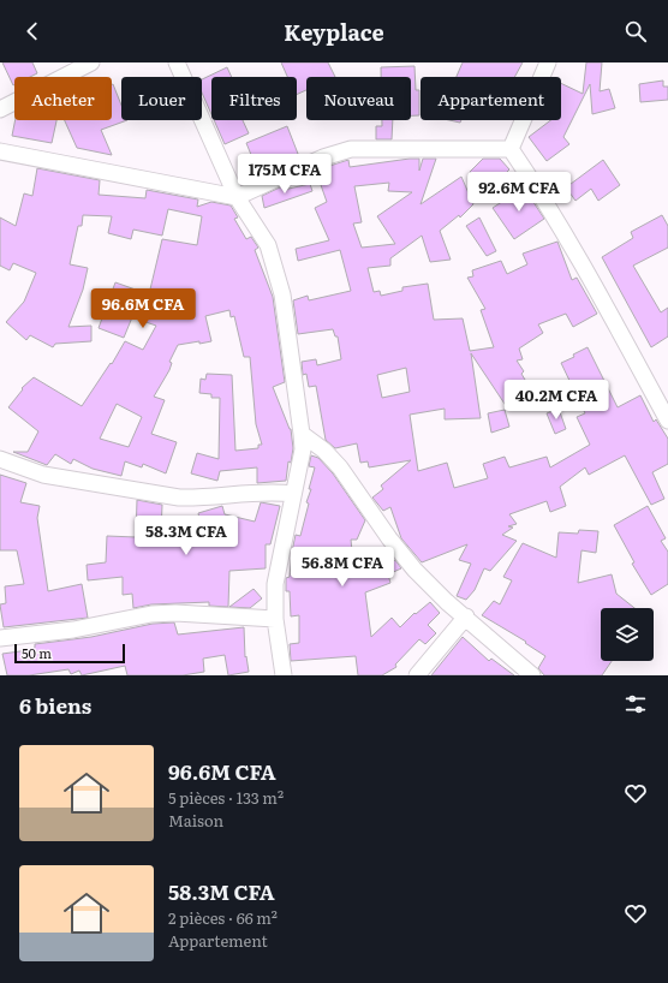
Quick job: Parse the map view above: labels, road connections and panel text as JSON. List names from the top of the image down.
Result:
{
  "scale_bar": "50 m",
  "page": {
    "header": "Keyplace",
    "chip": [
      "Acheter",
      "Louer",
      "Filtres",
      "Nouveau",
      "Appartement"
    ],
    "price": [
      "175M CFA",
      "92.6M CFA",
      "96.6M CFA",
      "40.2M CFA",
      "58.3M CFA",
      "56.8M CFA"
    ],
    "scale": "50 m",
    "heading": "6 biens",
    "list": [
      {
        "name": "96.6M CFA",
        "note": "5 pièces · 133 m² · Maison"
      },
      {
        "name": "58.3M CFA",
        "note": "2 pièces · 66 m² · Appartement"
      }
    ]
  }
}
